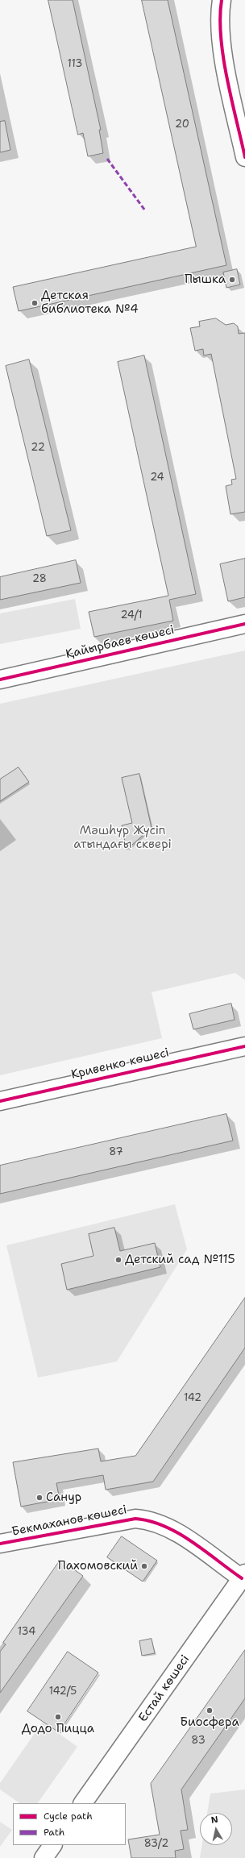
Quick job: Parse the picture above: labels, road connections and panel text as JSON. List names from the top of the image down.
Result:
{
  "streets": {
    "street": [
      "Қайырбаев көшесі",
      "Кривенко көшесі",
      "Бекмаханов көшесі",
      "Естай көшесі"
    ]
  },
  "crossings": [
    ["Бекмаханов көшесі", "Естай көшесі"]
  ],
  "parks": ["Мәшһүр Жүсіп атындағы сквері"],
  "places": [
    "Пышка",
    "Детская библиотека №4",
    "Детский сад №115",
    "Санур",
    "Пахомовский",
    "Биосфера",
    "Додо Пицца"
  ],
  "house_numbers": [
    "113",
    "20",
    "22",
    "24",
    "28",
    "24/1",
    "87",
    "142",
    "134",
    "142/5",
    "83",
    "83/2"
  ],
  "legend": ["Cycle path", "Path"],
  "north": "top"
}
